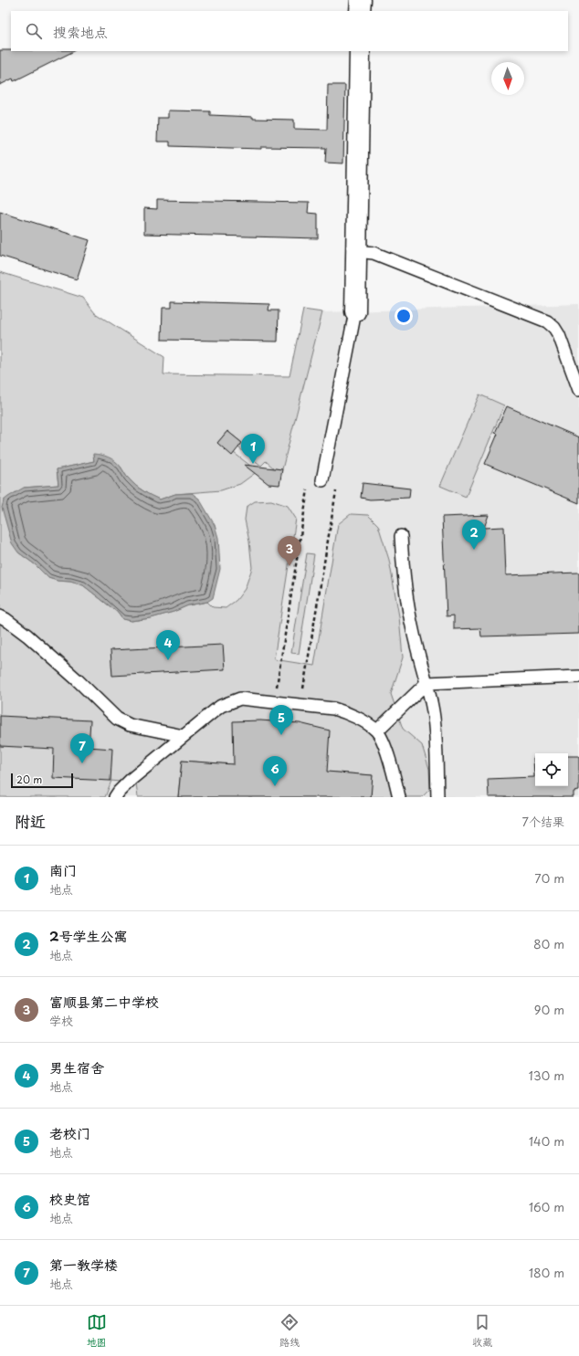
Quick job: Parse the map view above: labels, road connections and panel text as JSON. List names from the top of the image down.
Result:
{
  "scale_bar": "20 m",
  "north": "bottom",
  "page": {
    "search": "搜索地点",
    "pins": [
      "1",
      "2",
      "3",
      "4",
      "5",
      "7",
      "6"
    ],
    "scale": "20 m",
    "heading": ["附近", "7个结果"],
    "list": [
      {
        "mark": "1",
        "name": "南门",
        "note": "地点",
        "value": "70 m"
      },
      {
        "mark": "2",
        "name": "2号学生公寓",
        "note": "地点",
        "value": "80 m"
      },
      {
        "mark": "3",
        "name": "富顺县第二中学校",
        "note": "学校",
        "value": "90 m"
      },
      {
        "mark": "4",
        "name": "男生宿舍",
        "note": "地点",
        "value": "130 m"
      },
      {
        "mark": "5",
        "name": "老校门",
        "note": "地点",
        "value": "140 m"
      },
      {
        "mark": "6",
        "name": "校史馆",
        "note": "地点",
        "value": "160 m"
      },
      {
        "mark": "7",
        "name": "第一教学楼",
        "note": "地点",
        "value": "180 m"
      }
    ],
    "nav": ["地图", "路线", "收藏"]
  }
}
